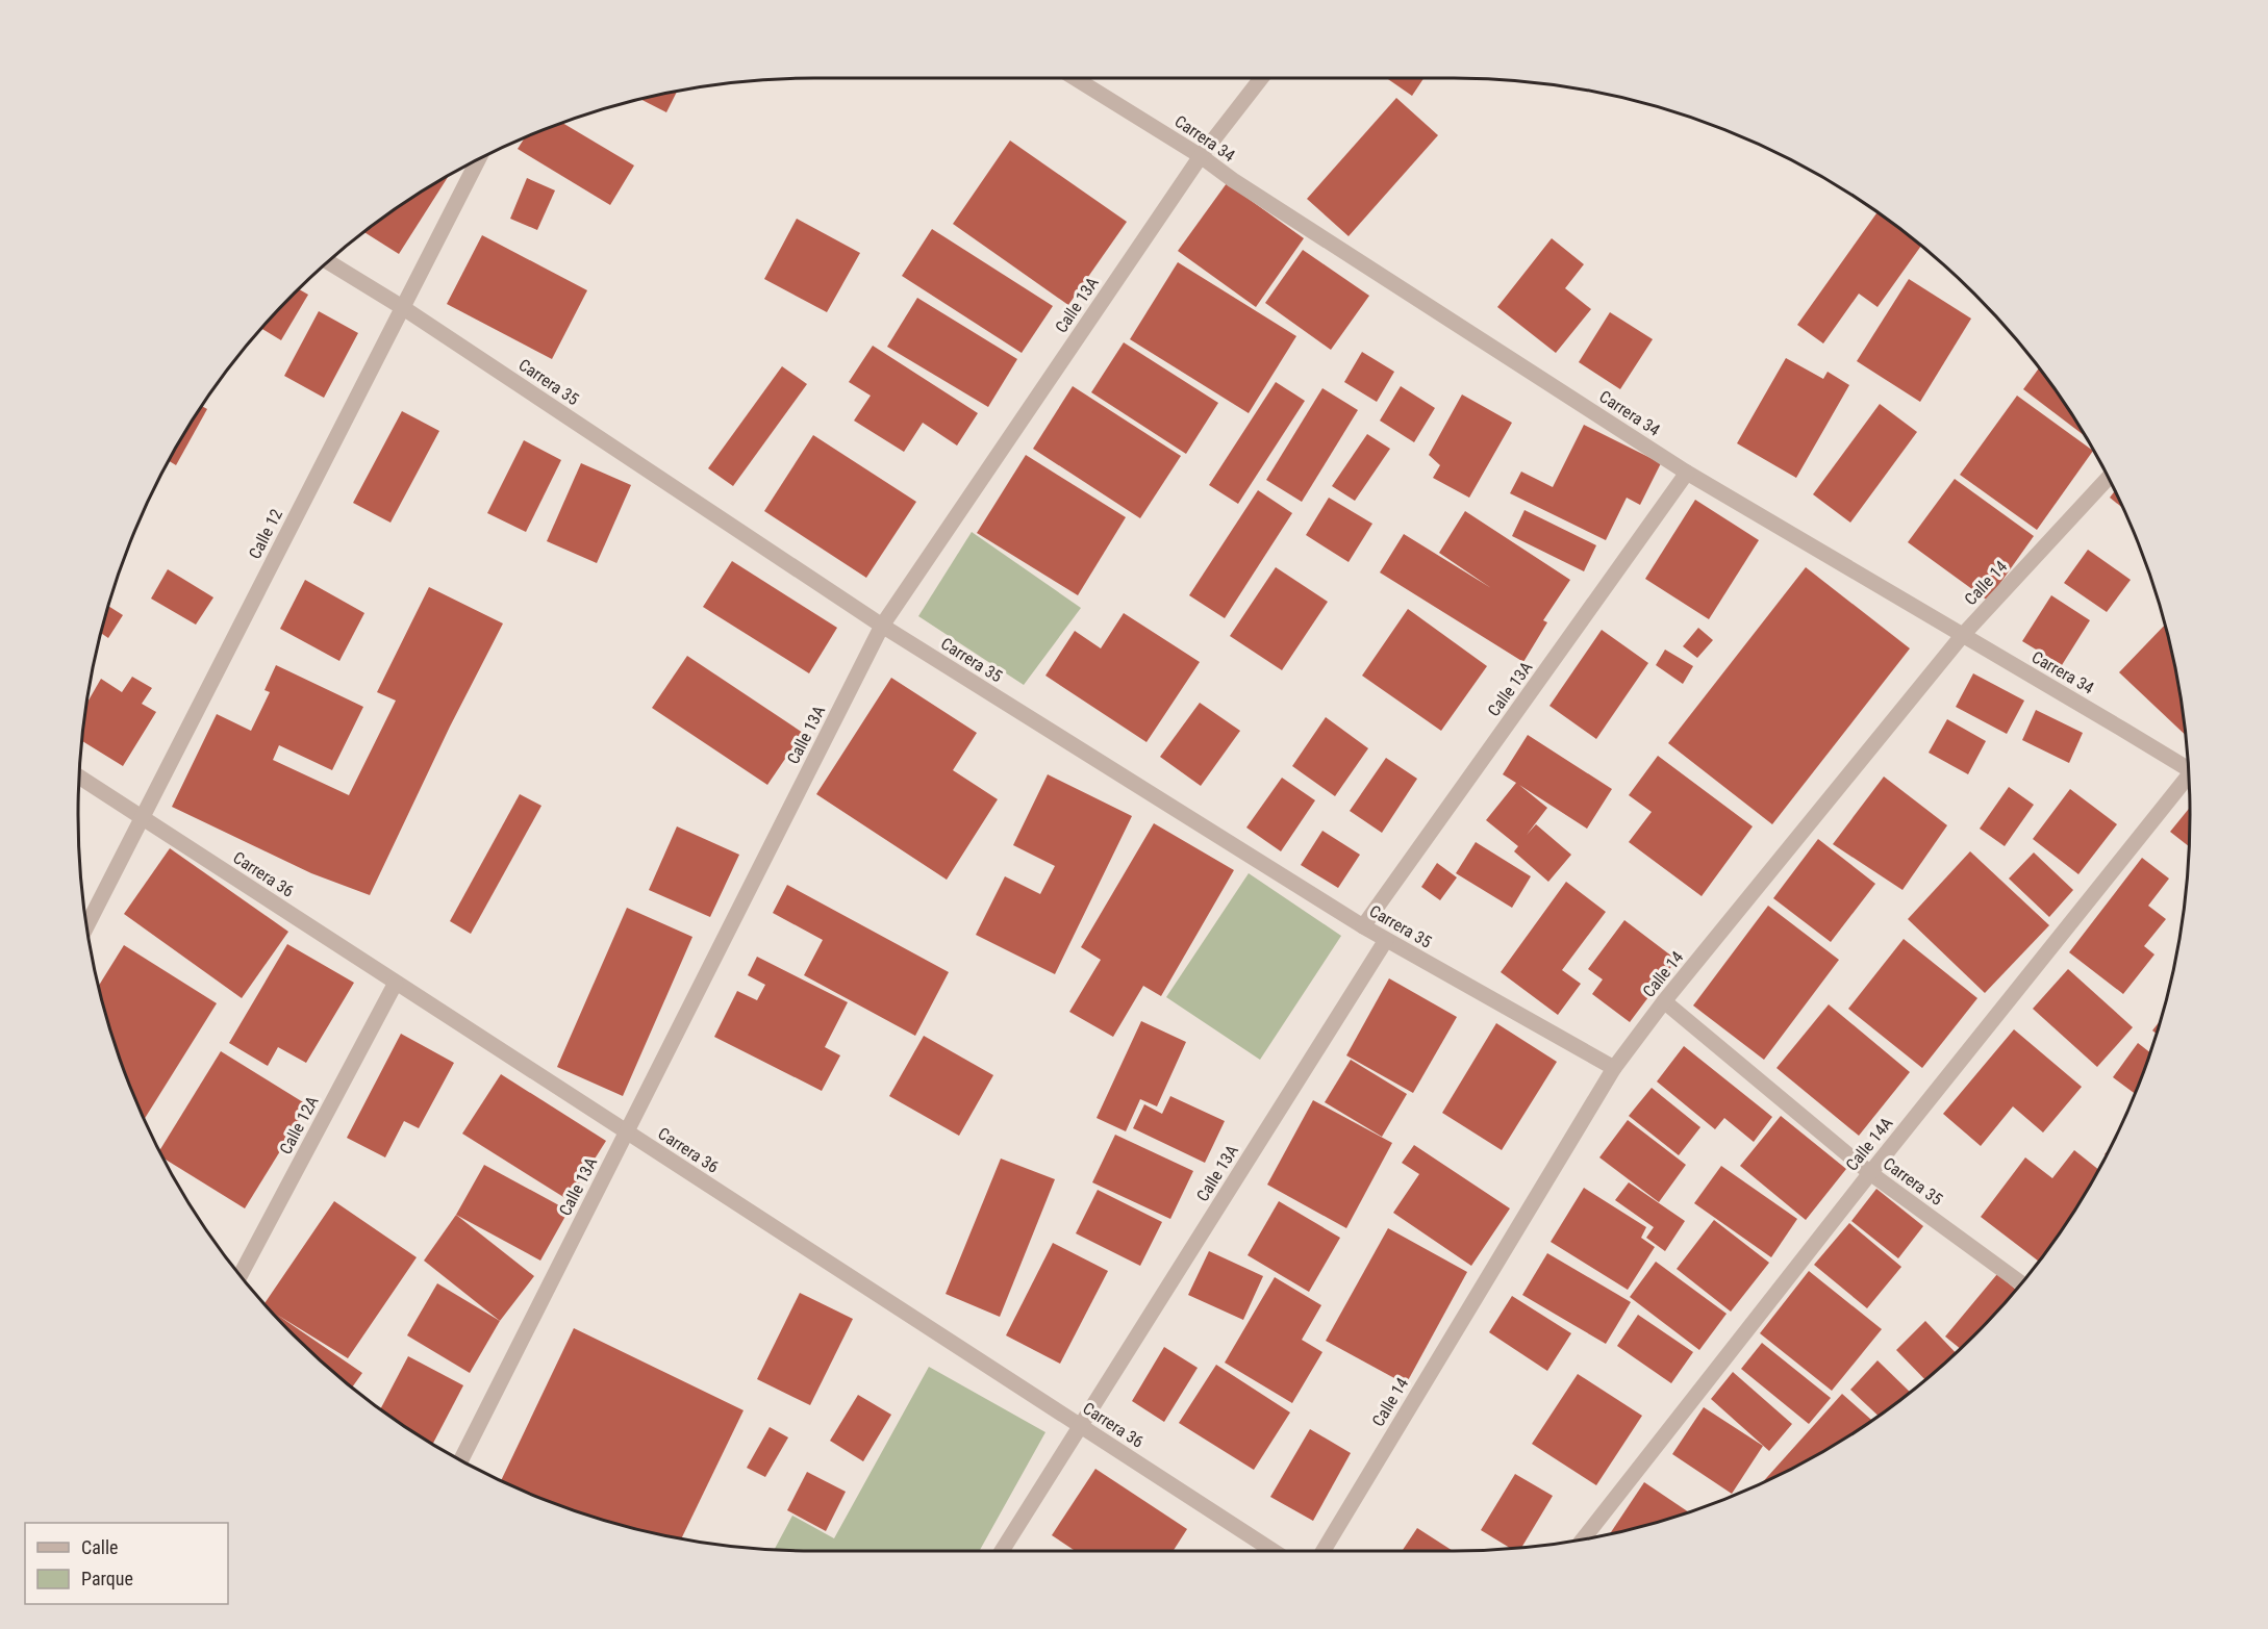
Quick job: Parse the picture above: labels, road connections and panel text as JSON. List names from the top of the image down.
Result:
{
  "streets": {
    "street": [
      "Carrera 34",
      "Calle 13A",
      "Carrera 35",
      "Calle 12",
      "Calle 14",
      "Carrera 36",
      "Calle 12A",
      "Calle 14A"
    ]
  },
  "crossings": [
    ["Carrera 34", "Calle 13A"],
    ["Carrera 34", "Calle 14"],
    ["Calle 13A", "Carrera 35"],
    ["Calle 13A", "Carrera 36"],
    ["Carrera 35", "Calle 12"],
    ["Carrera 35", "Calle 14"],
    ["Carrera 35", "Calle 14A"],
    ["Calle 12", "Carrera 36"],
    ["Carrera 36", "Calle 12A"]
  ],
  "legend": ["Calle", "Parque"]
}
